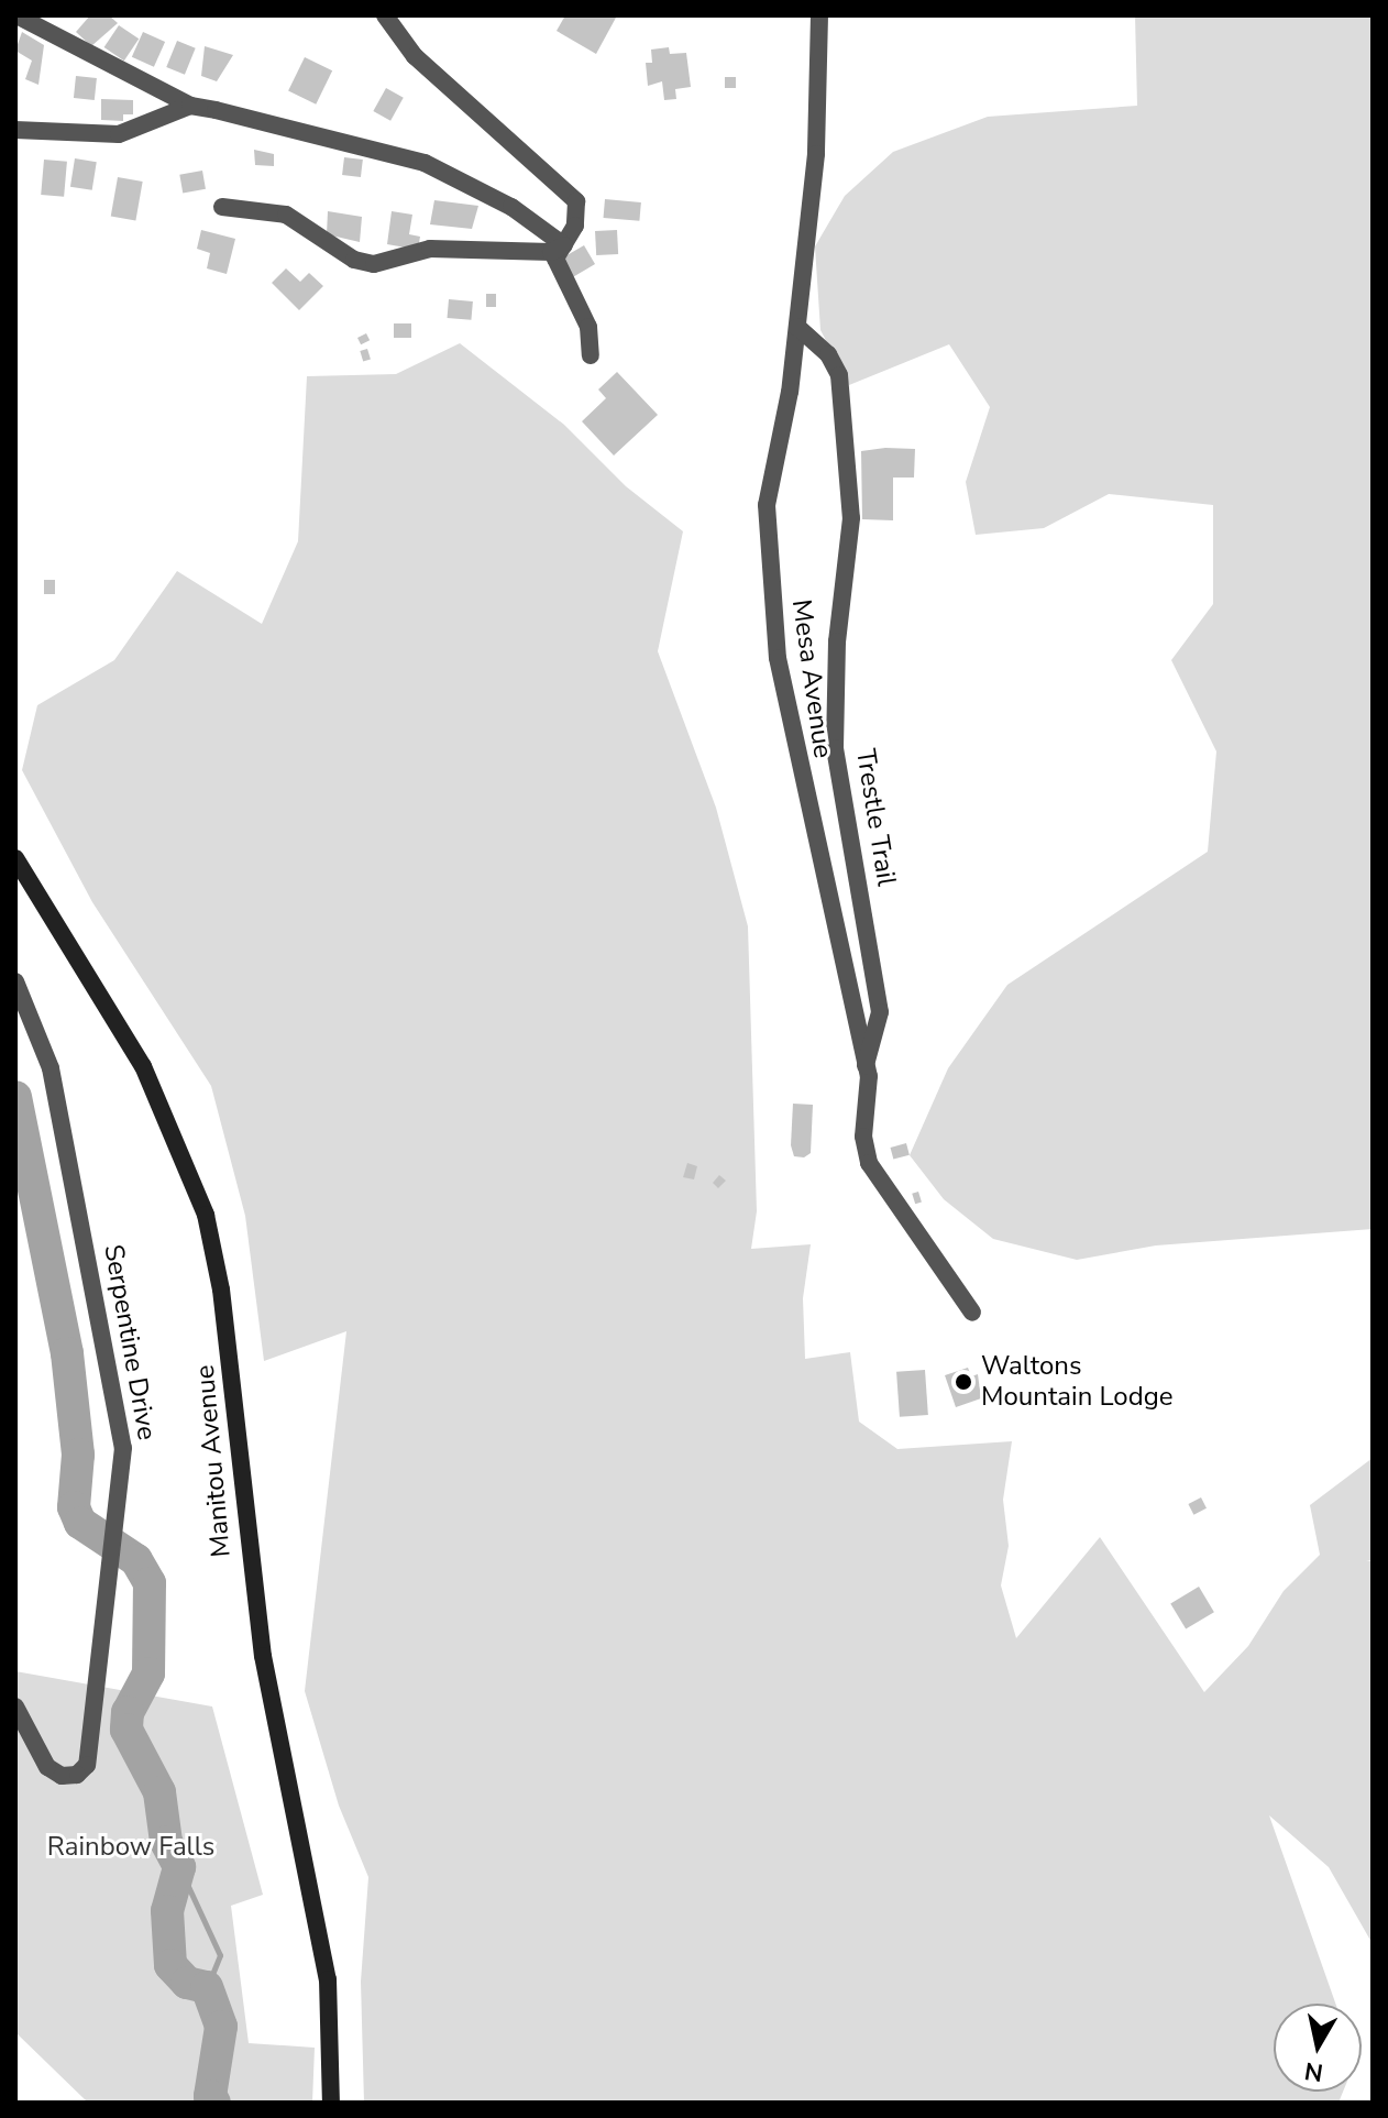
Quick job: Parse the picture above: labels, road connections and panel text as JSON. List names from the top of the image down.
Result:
{
  "streets": {
    "main road": ["Manitou Avenue"],
    "street": ["Mesa Avenue", "Trestle Trail", "Serpentine Drive"]
  },
  "crossings": [
    ["Mesa Avenue", "Trestle Trail"]
  ],
  "parks": ["Rainbow Falls"],
  "places": ["Waltons Mountain Lodge"],
  "north": "bottom"
}
